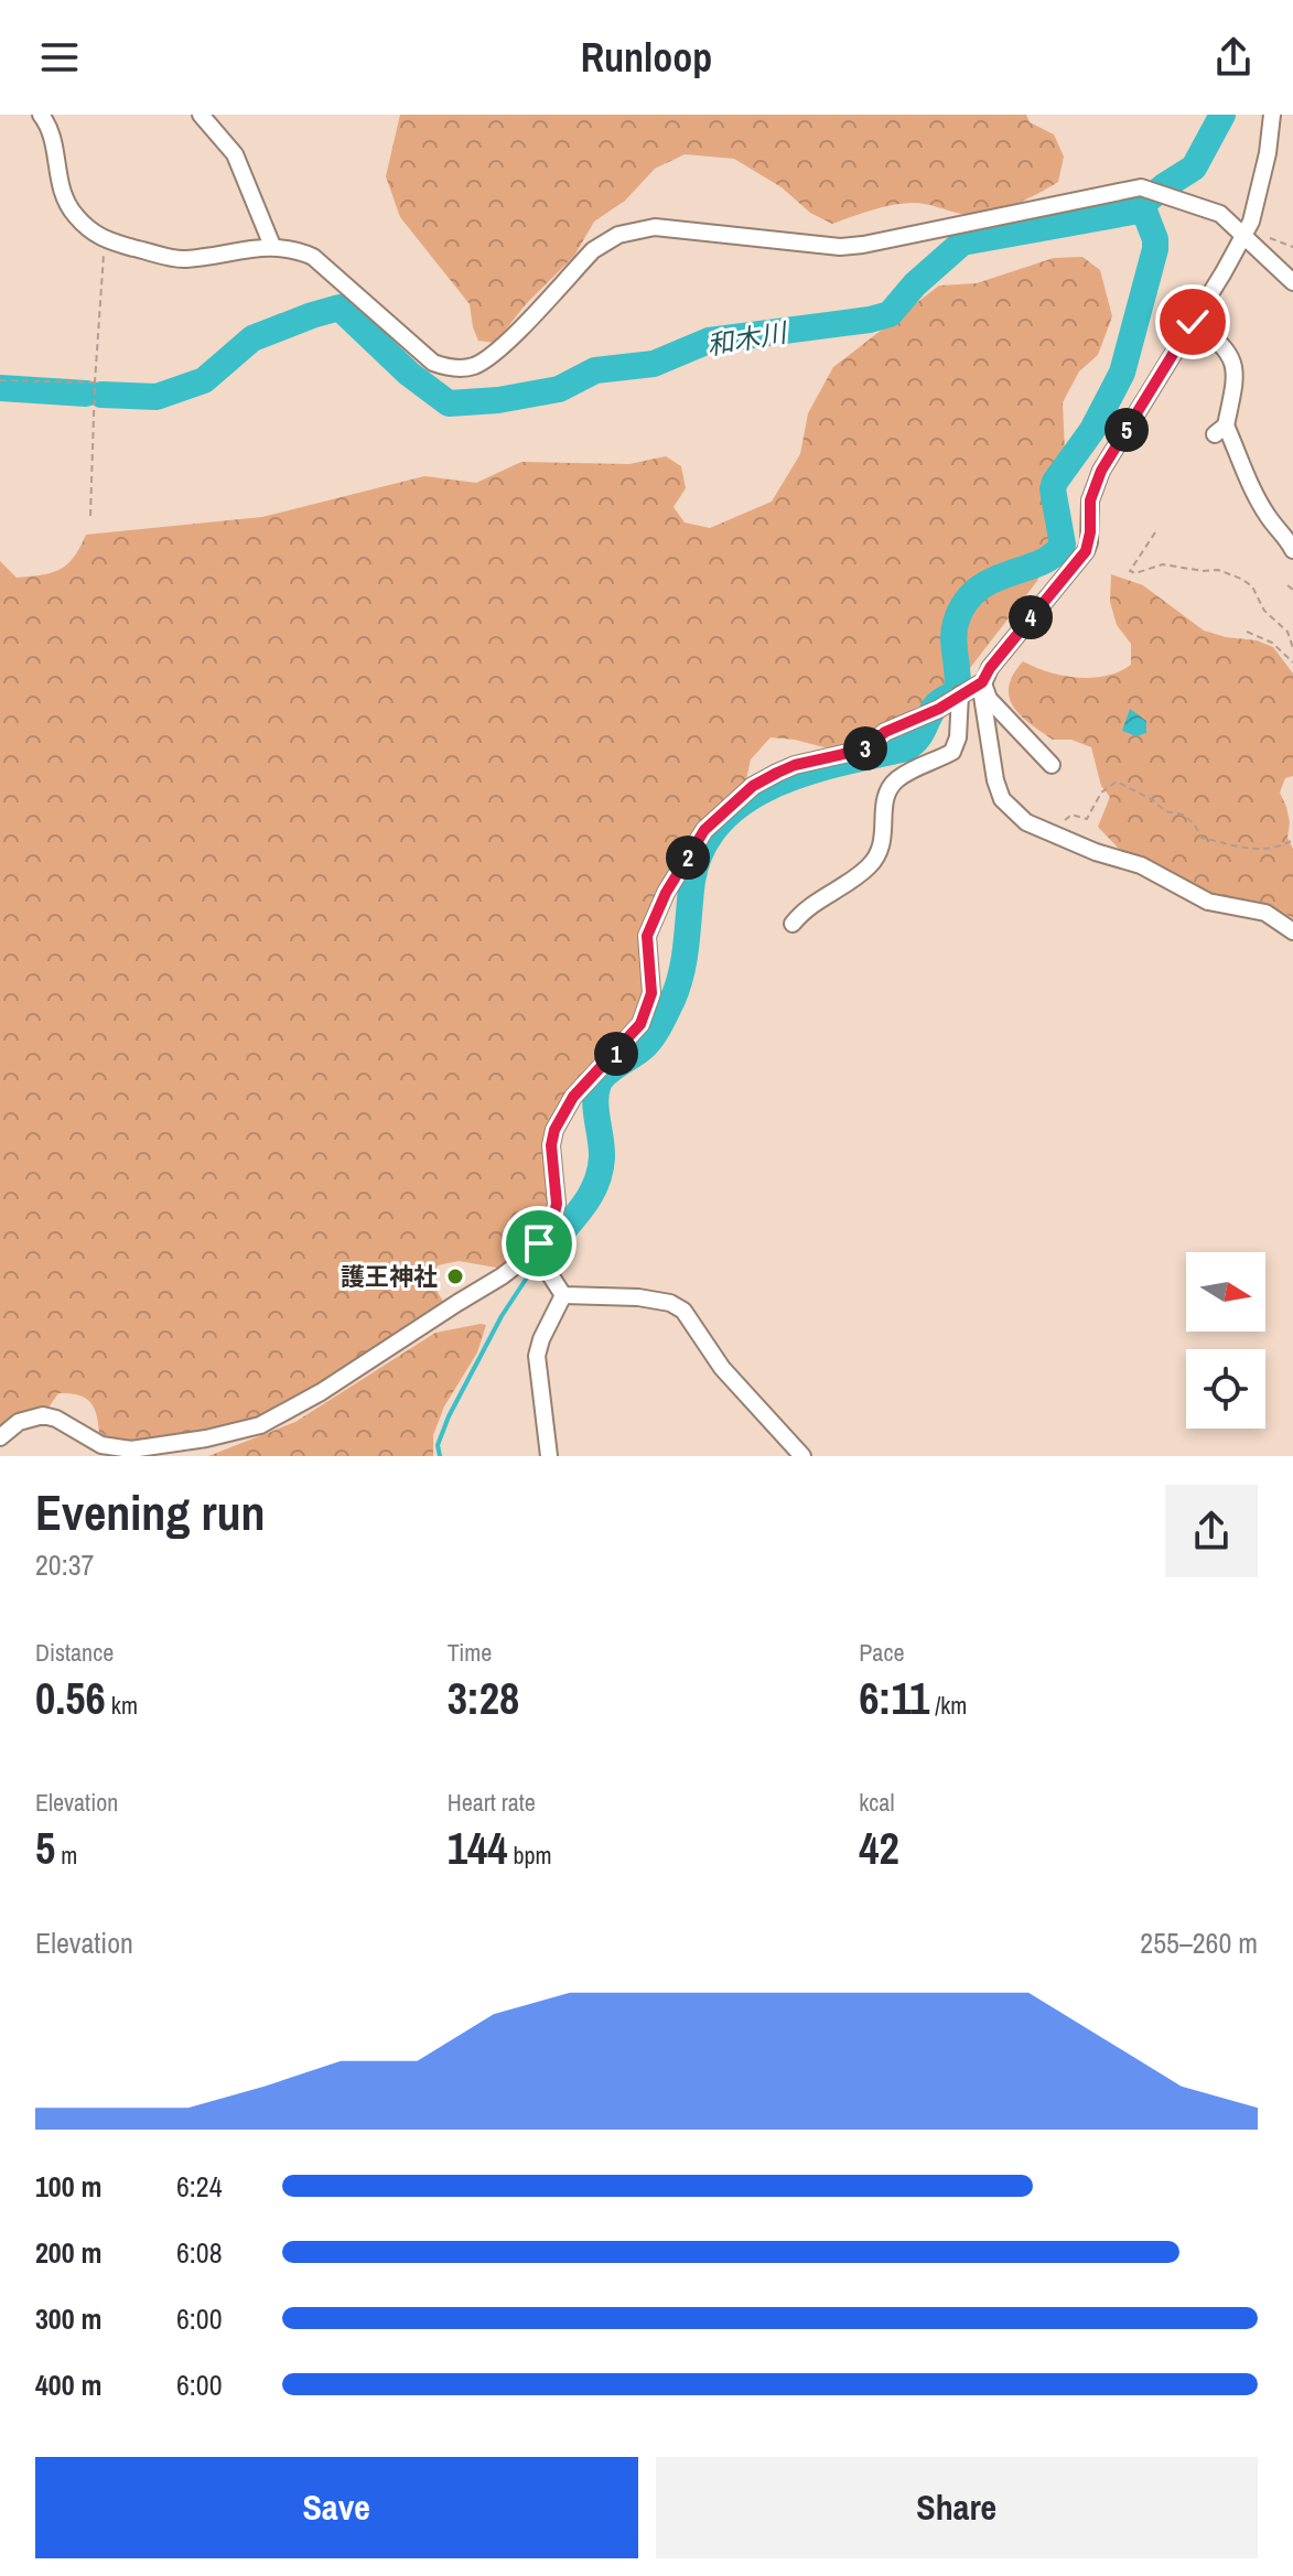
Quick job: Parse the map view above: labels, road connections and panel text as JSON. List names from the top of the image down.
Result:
{
  "water": ["和木川"],
  "places": ["護王神社"],
  "north": "right",
  "page": {
    "header": "Runloop",
    "pins": [
      "5",
      "4",
      "3",
      "2",
      "1"
    ],
    "heading": ["Evening run", "20:37"],
    "stats": [
      ["Distance", "0.56 km"],
      ["Time", "3:28"],
      ["Pace", "6:11 /km"],
      ["Elevation", "5 m"],
      ["Heart rate", "144 bpm"],
      ["kcal", "42"]
    ],
    "chart": ["Elevation", "255–260 m"],
    "list": [
      {
        "name": "100 m",
        "note": "6:24"
      },
      {
        "name": "200 m",
        "note": "6:08"
      },
      {
        "name": "300 m",
        "note": "6:00"
      },
      {
        "name": "400 m",
        "note": "6:00"
      }
    ],
    "buttons": ["Save", "Share"]
  }
}
